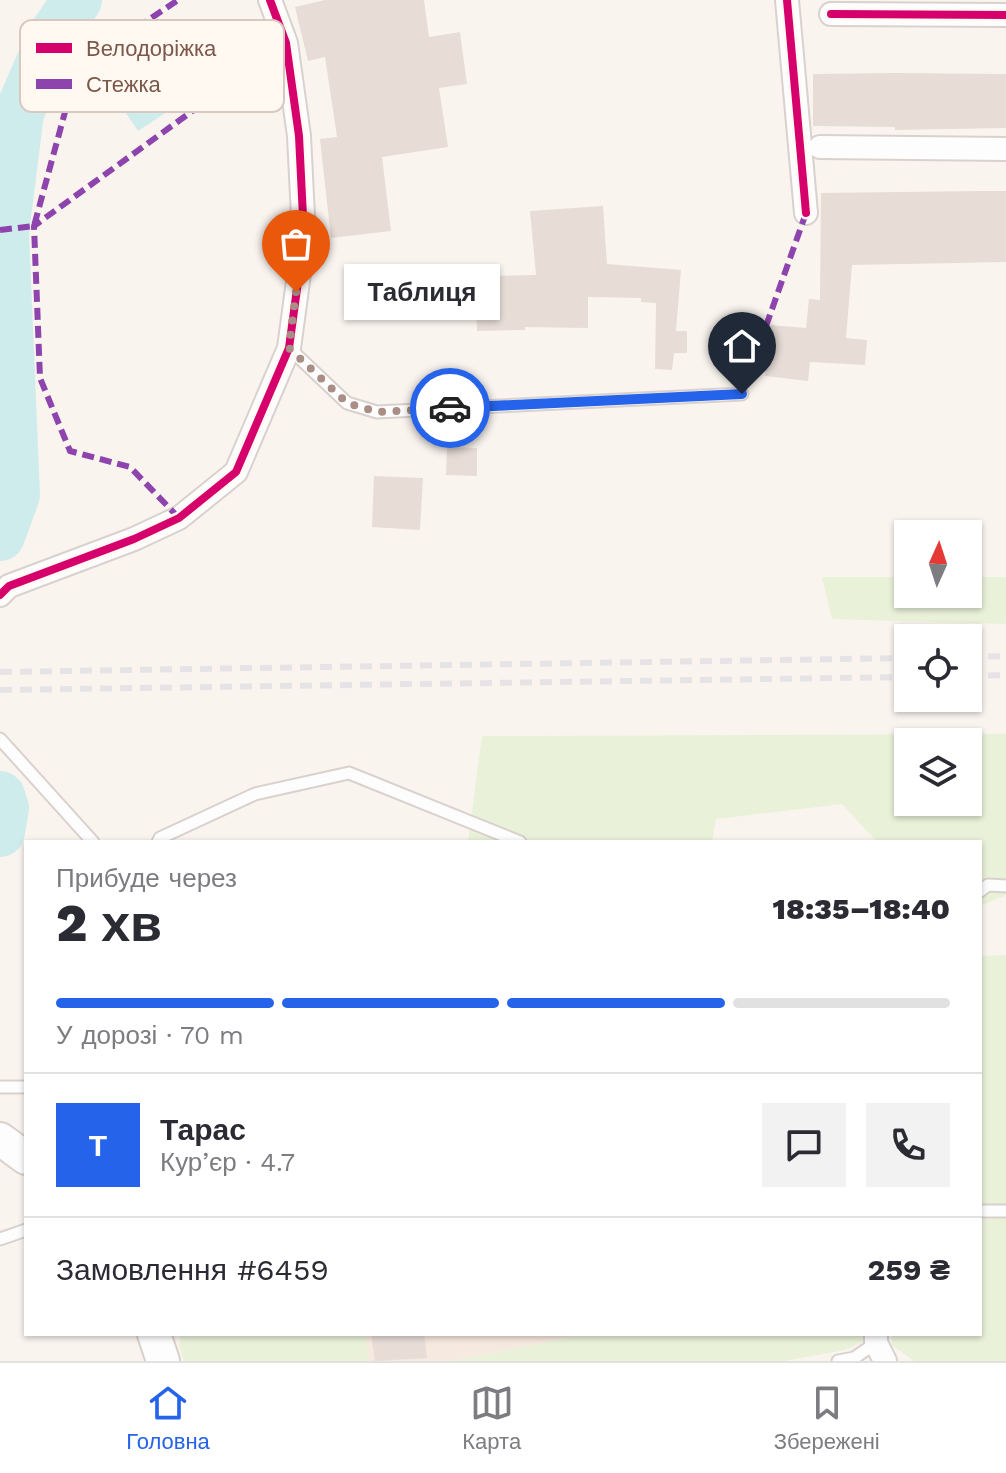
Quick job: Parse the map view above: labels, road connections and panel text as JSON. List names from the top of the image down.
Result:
{
  "places": ["Таблиця"],
  "legend": ["Велодоріжка", "Стежка"],
  "north": "top",
  "page": {
    "bubble": "Таблиця",
    "heading": ["2 хв", "Прибуде через", "18:35–18:40"],
    "panel": [
      "Тарас",
      "Кур’єр · 4.7",
      "Замовлення #6459",
      "259 ₴"
    ],
    "bar": "У дорозі · 70 m",
    "round": "Т",
    "tabs": ["Головна", "Карта", "Збережені"]
  }
}
